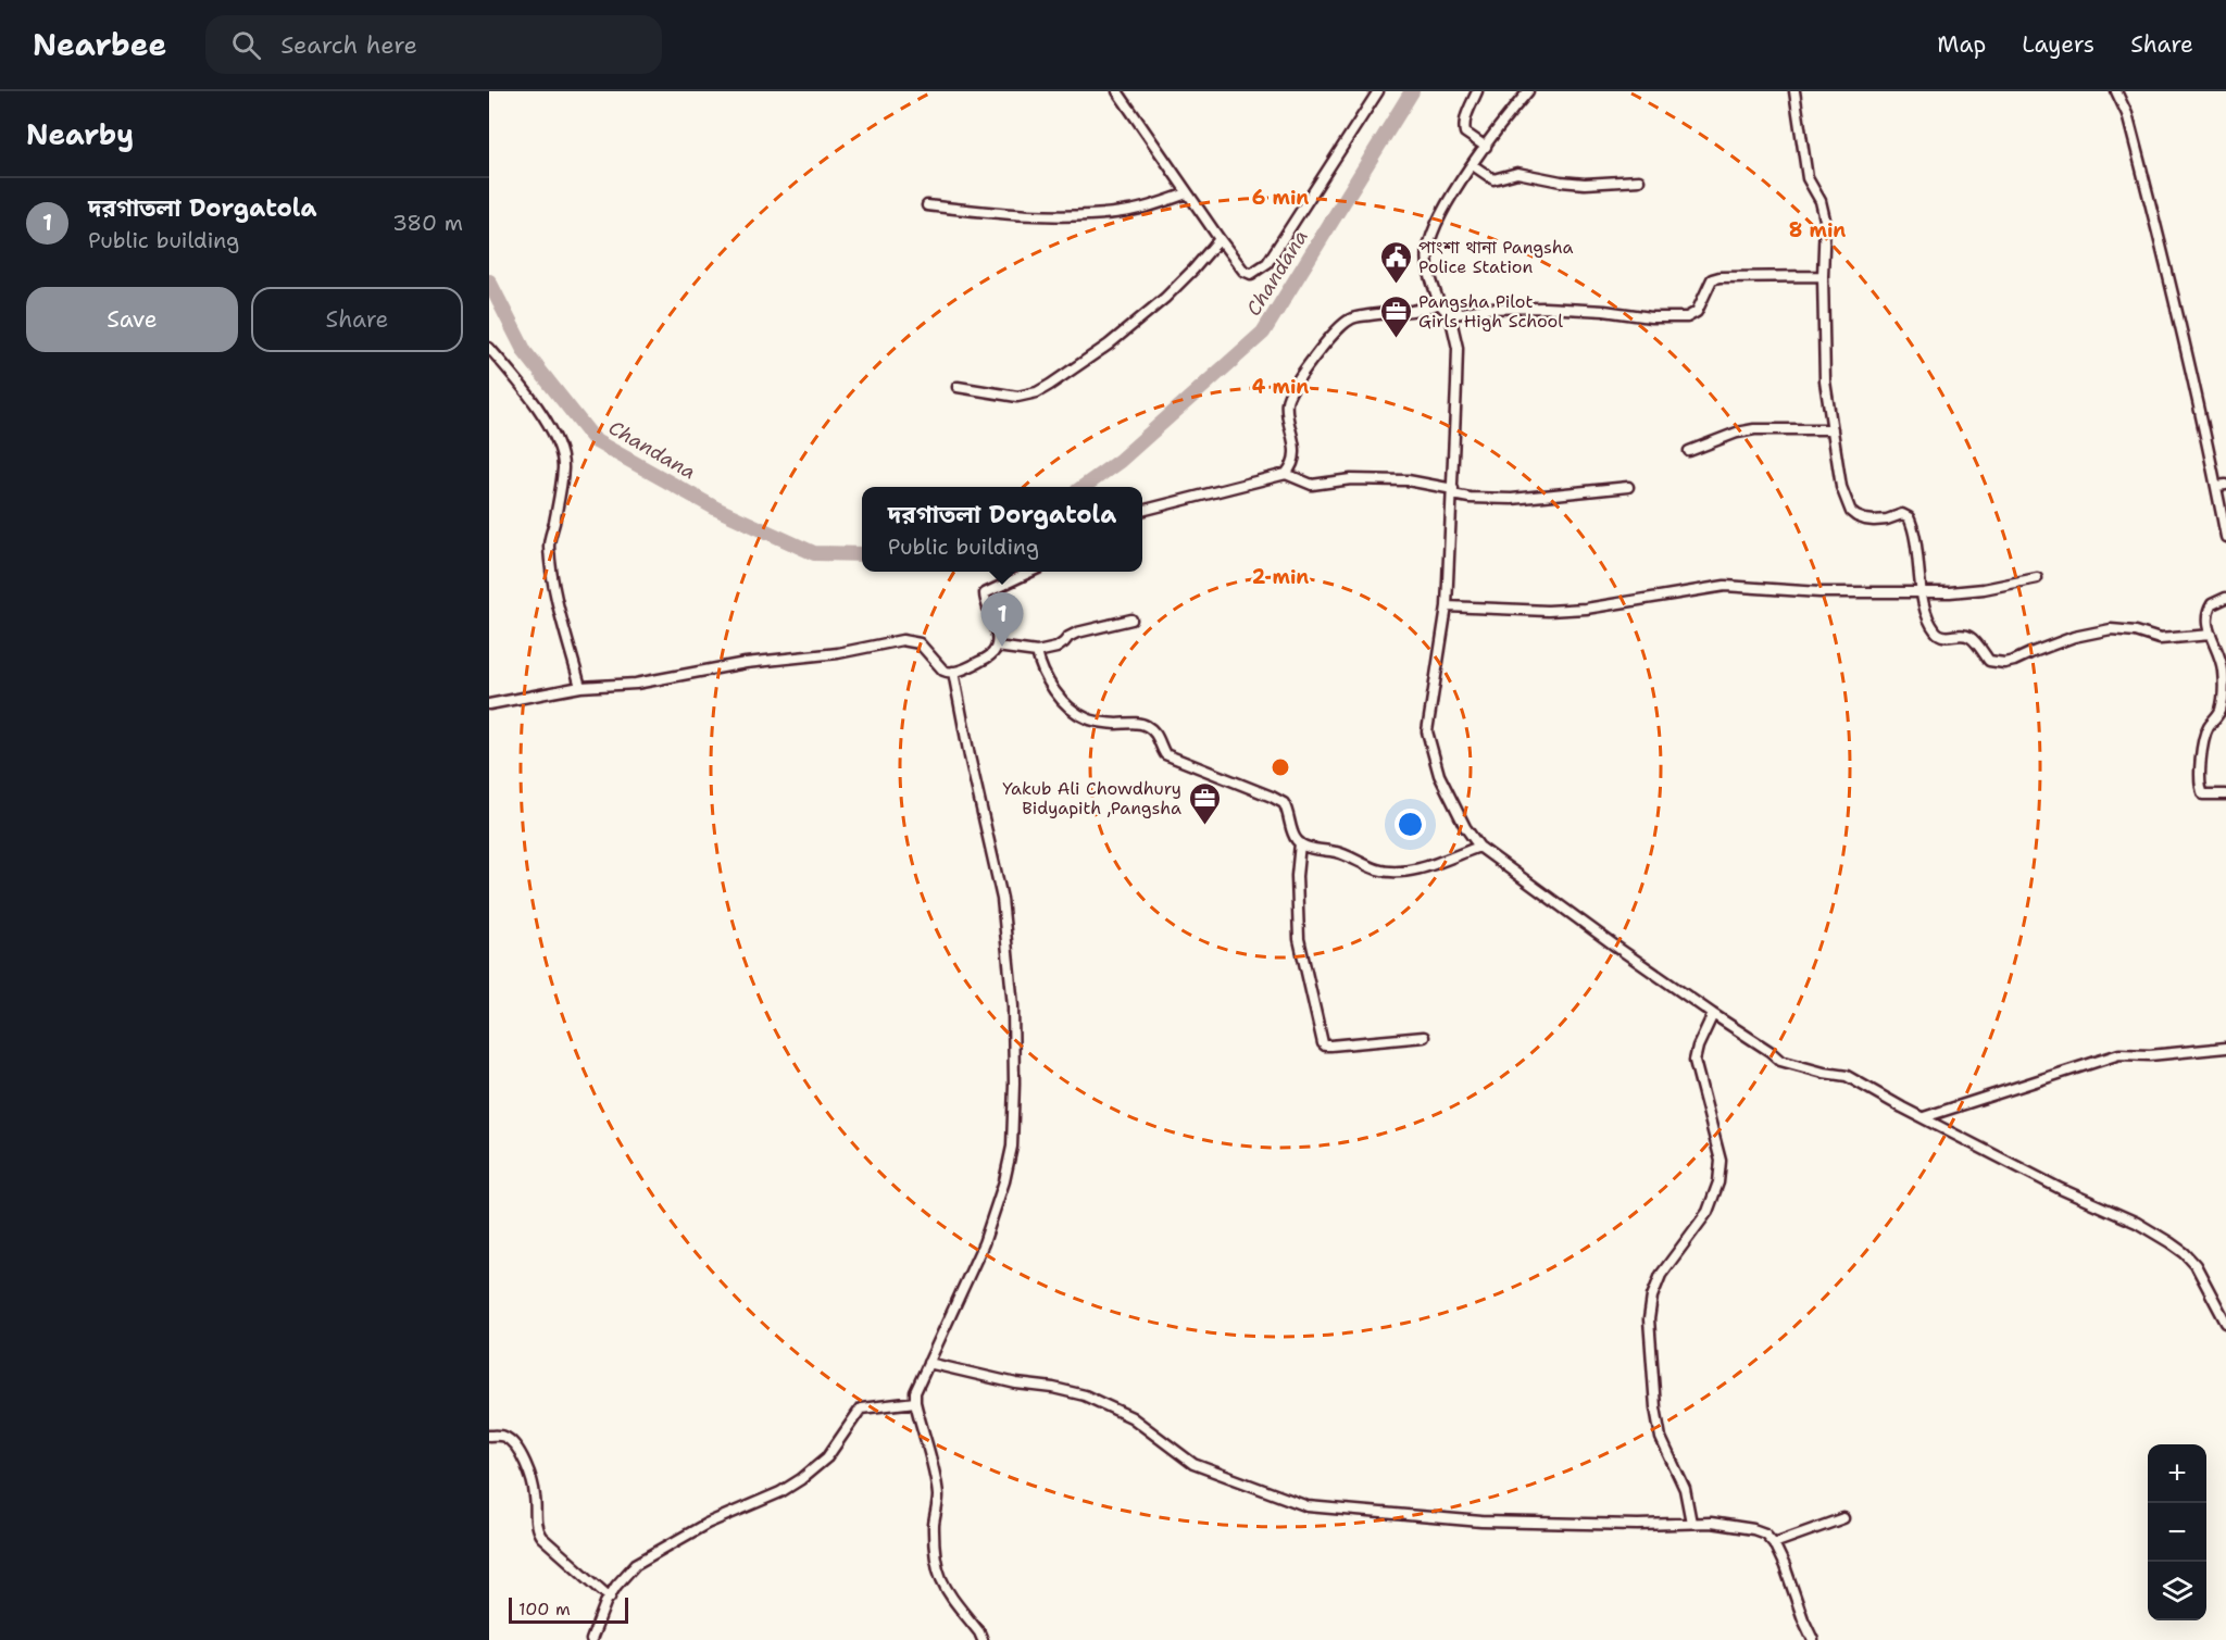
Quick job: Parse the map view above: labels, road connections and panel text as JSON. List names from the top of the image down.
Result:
{
  "water": ["Chandana"],
  "places": {
    "public building": ["পাংশা থানা Pangsha Police Station"],
    "office": ["Pangsha Pilot Girls High School", "Yakub Ali Chowdhury Bidyapith ,Pangsha"]
  },
  "scale_bar": "100 m",
  "page": {
    "header": "Nearbee",
    "search": "Search here",
    "nav": ["Map", "Layers", "Share"],
    "heading": "Nearby",
    "list": [
      {
        "mark": "1",
        "name": "দরগাতলা Dorgatola",
        "note": "Public building",
        "value": "380 m"
      }
    ],
    "buttons": ["Save", "Share"],
    "popup": ["দরগাতলা Dorgatola", "Public building"],
    "pins": "1",
    "map_buttons": ["+", "−"],
    "scale": "100 m"
  },
  "rings": [
    "6 min",
    "8 min",
    "4 min",
    "2 min"
  ]
}
